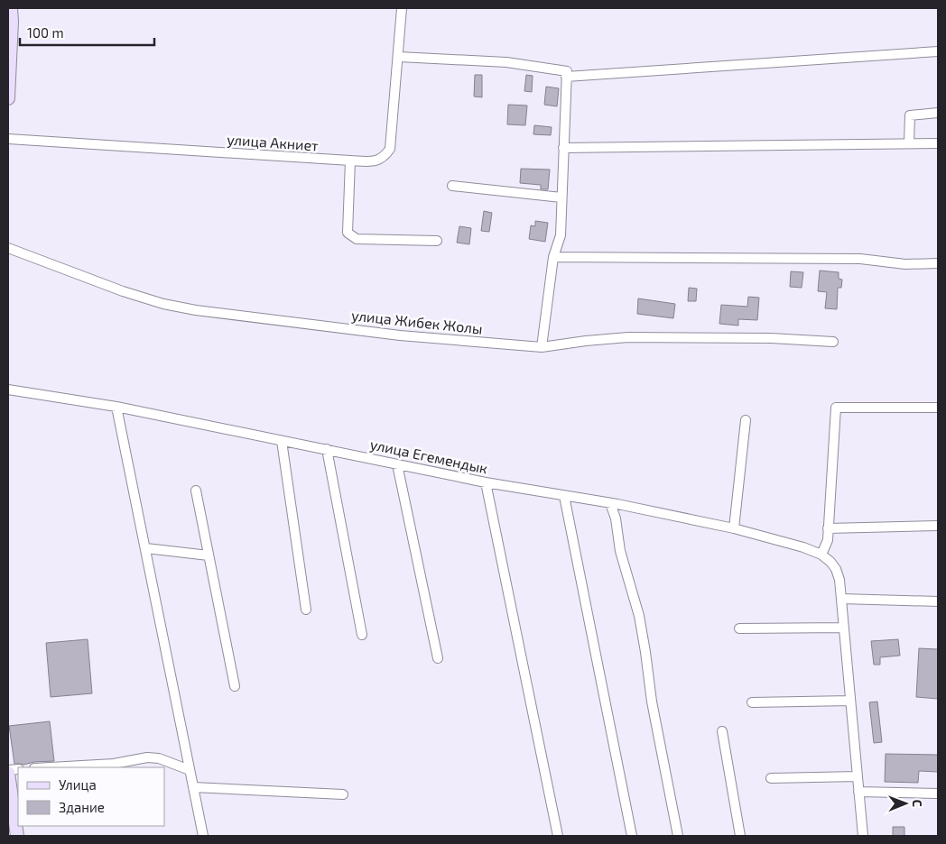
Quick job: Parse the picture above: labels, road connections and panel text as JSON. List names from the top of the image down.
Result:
{
  "streets": {
    "street": ["улица Акниет", "улица Жибек Жолы", "улица Егемендык"]
  },
  "legend": ["Улица", "Здание"],
  "scale_bar": "100 m",
  "north": "right"
}
